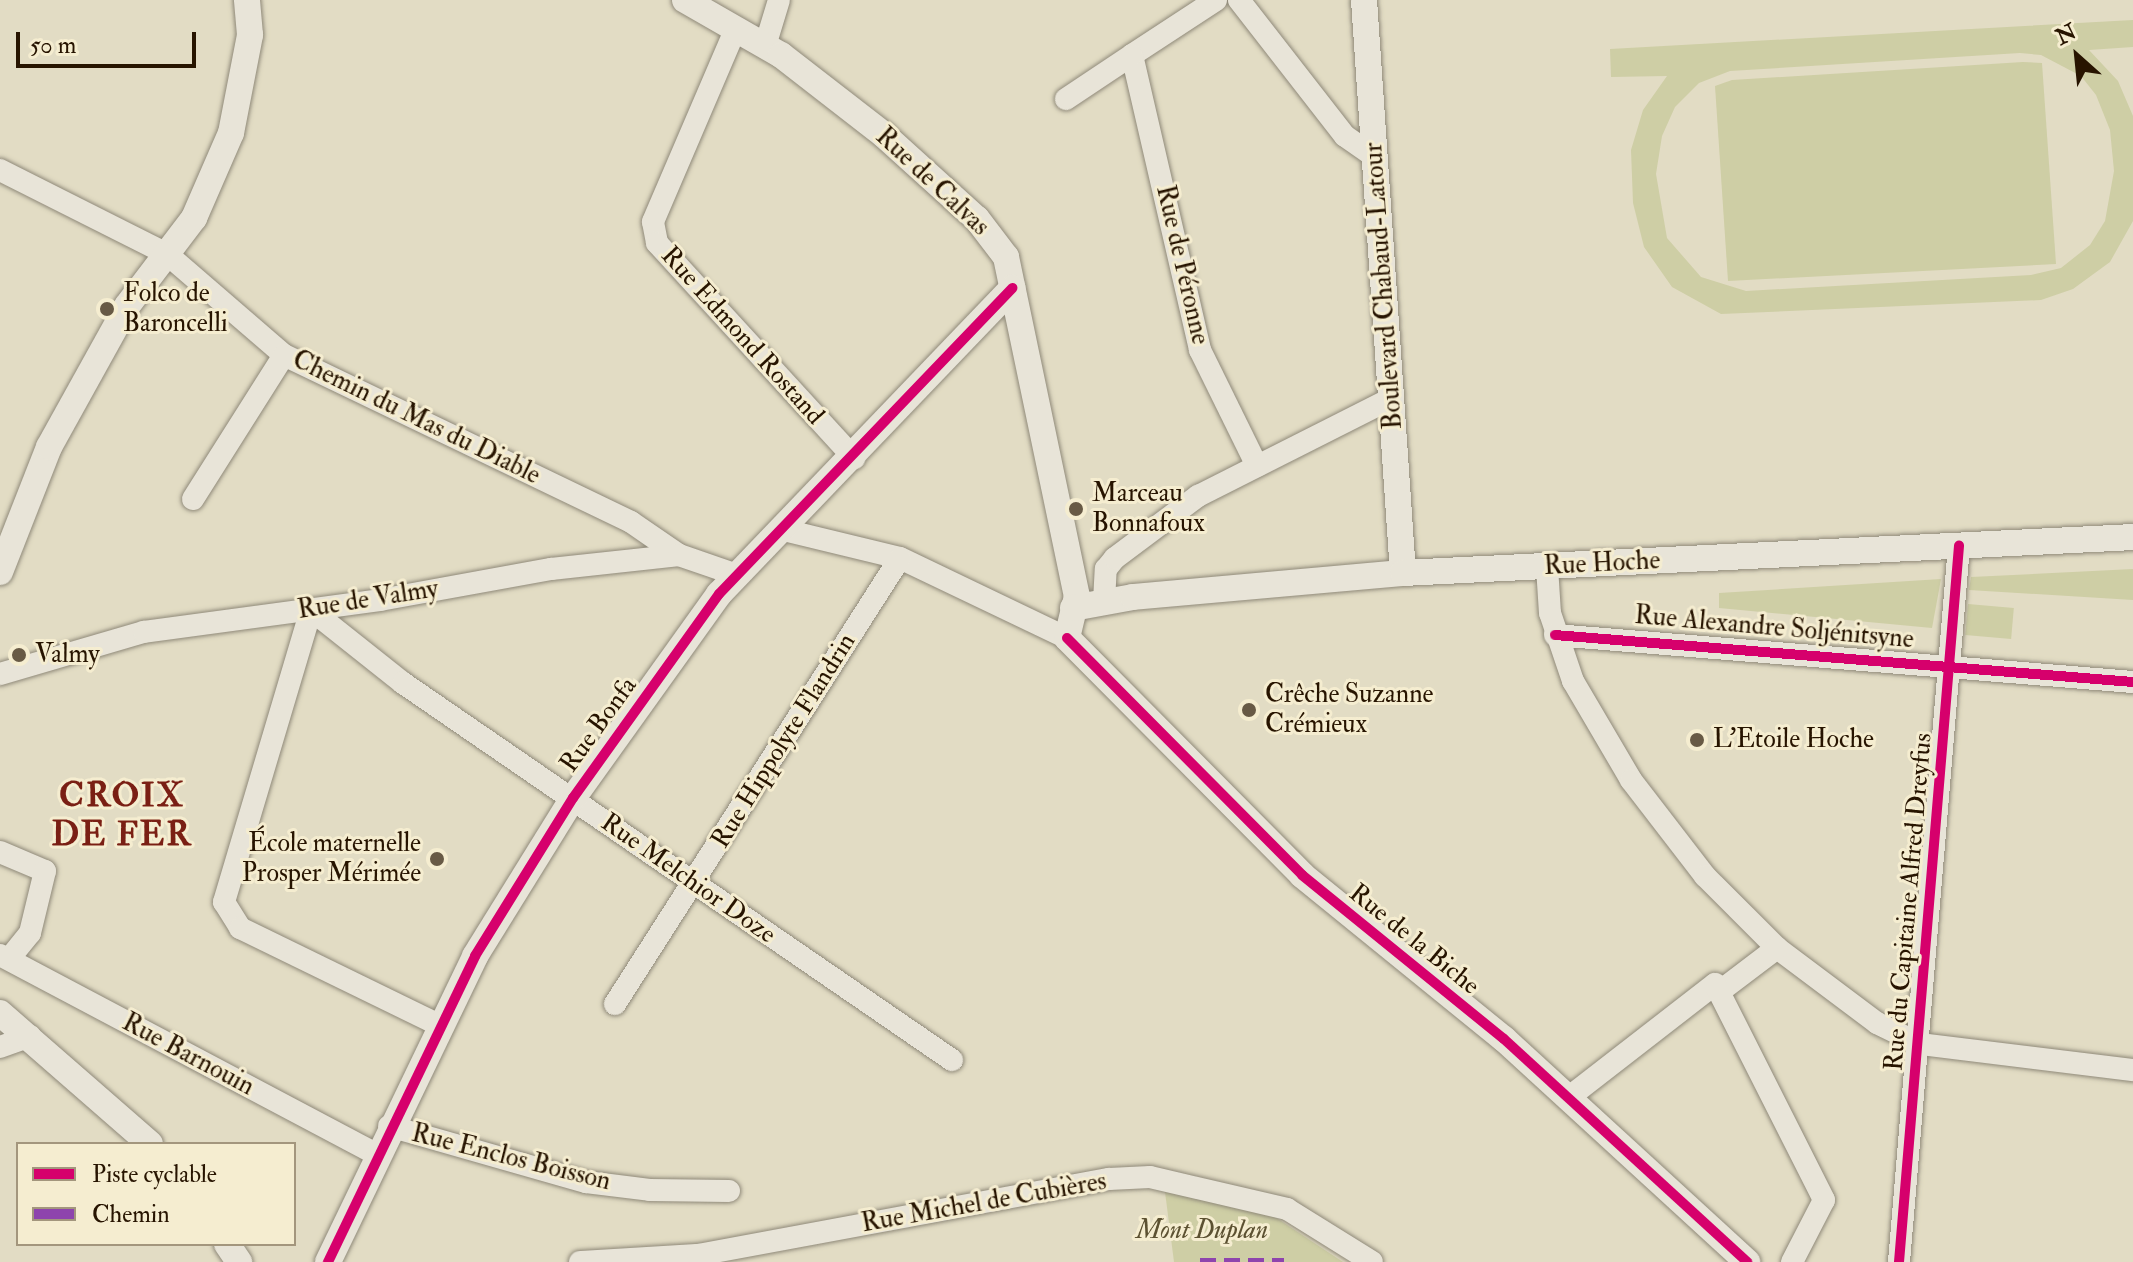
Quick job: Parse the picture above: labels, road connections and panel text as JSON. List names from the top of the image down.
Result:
{
  "streets": {
    "street": [
      "Rue de Calvas",
      "Rue de Péronne",
      "Boulevard Chabaud-Latour",
      "Rue Edmond Rostand",
      "Chemin du Mas du Diable",
      "Rue Hoche",
      "Rue de Valmy",
      "Rue Alexandre Soljénitsyne",
      "Rue Bonfa",
      "Rue Hippolyte Flandrin",
      "Rue Melchior Doze",
      "Rue du Capitaine Alfred Dreyfus",
      "Rue de la Biche",
      "Rue Barnouin",
      "Rue Enclos Boisson",
      "Rue Michel de Cubières"
    ]
  },
  "crossings": [
    ["Rue de Calvas", "Rue Edmond Rostand"],
    ["Rue de Calvas", "Rue Hoche"],
    ["Rue de Calvas", "Rue Bonfa"],
    ["Boulevard Chabaud-Latour", "Rue Hoche"],
    ["Rue Edmond Rostand", "Rue Bonfa"],
    ["Chemin du Mas du Diable", "Rue de Valmy"],
    ["Rue Hoche", "Rue du Capitaine Alfred Dreyfus"],
    ["Rue de Valmy", "Rue Bonfa"],
    ["Rue de Valmy", "Rue Melchior Doze"],
    ["Rue Alexandre Soljénitsyne", "Rue du Capitaine Alfred Dreyfus"],
    ["Rue Bonfa", "Rue Melchior Doze"],
    ["Rue Bonfa", "Rue de la Biche"],
    ["Rue Bonfa", "Rue Barnouin"],
    ["Rue Bonfa", "Rue Enclos Boisson"],
    ["Rue Hippolyte Flandrin", "Rue Melchior Doze"],
    ["Rue Hippolyte Flandrin", "Rue de la Biche"]
  ],
  "districts": ["CROIX DE FER"],
  "parks": ["Mont Duplan"],
  "places": [
    "Folco de Baroncelli",
    "Marceau Bonnafoux",
    "Valmy",
    "Crêche Suzanne Crémieux",
    "L'Etoile Hoche",
    "École maternelle Prosper Mérimée"
  ],
  "legend": ["Piste cyclable", "Chemin"],
  "scale_bar": "50 m",
  "north": "top left"
}
